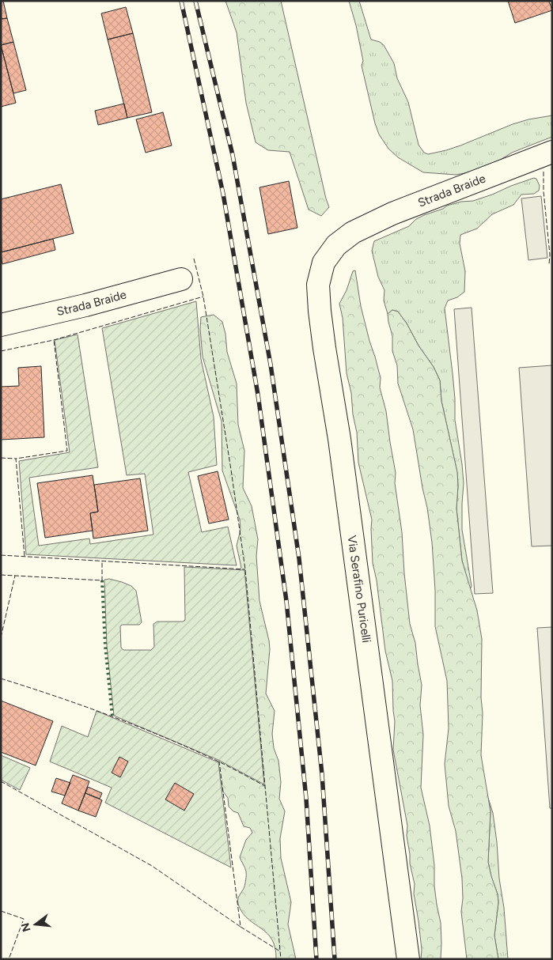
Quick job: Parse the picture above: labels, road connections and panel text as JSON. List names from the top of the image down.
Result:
{
  "streets": {
    "street": ["Strada Braide", "Via Serafino Puricelli"]
  },
  "crossings": [
    ["Strada Braide", "Via Serafino Puricelli"]
  ],
  "north": "left"
}
